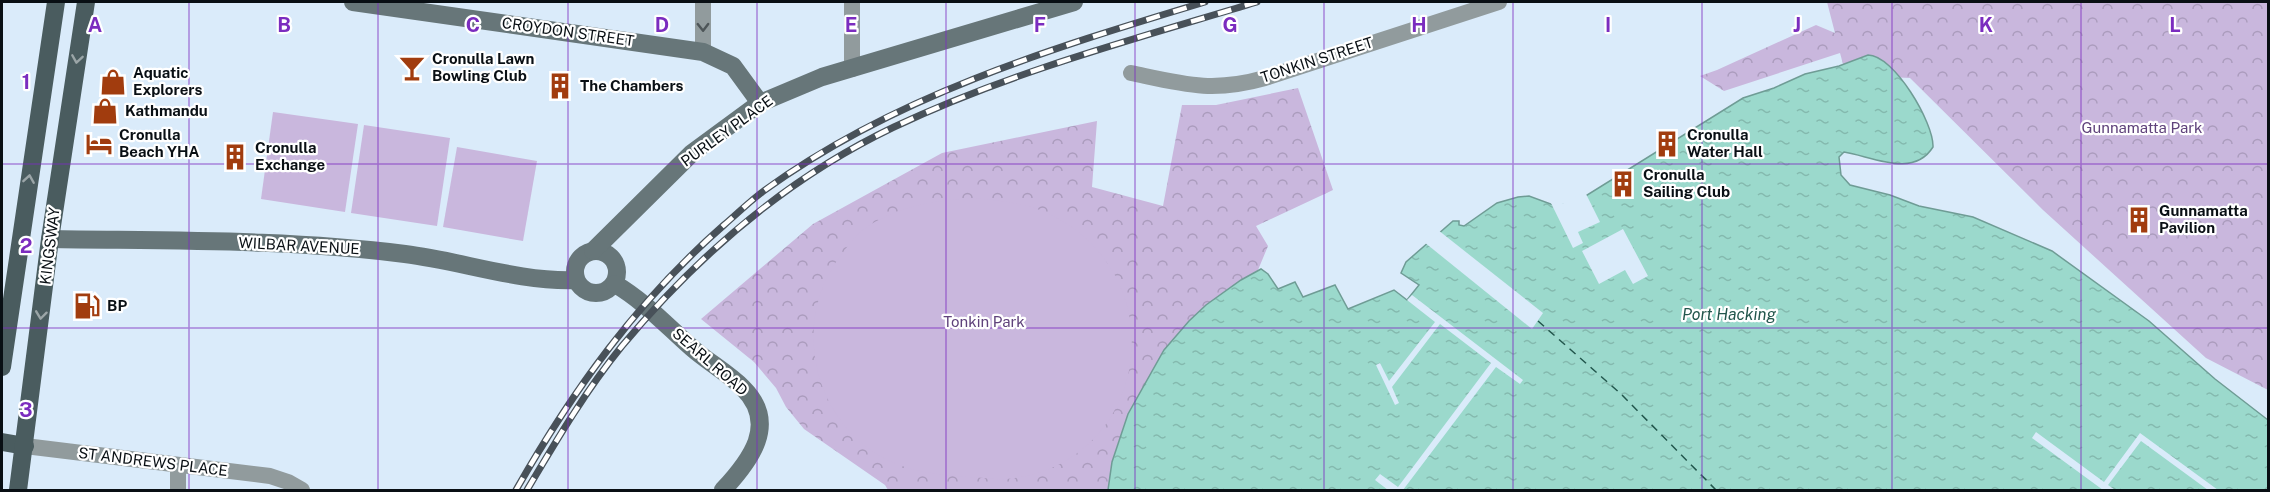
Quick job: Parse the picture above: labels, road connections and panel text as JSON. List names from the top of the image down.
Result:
{
  "streets": {
    "main road": ["KINGSWAY", "WILBAR AVENUE", "ST ANDREWS PLACE"],
    "street": [
      "CROYDON STREET",
      "TONKIN STREET",
      "PURLEY PLACE",
      "SEARL ROAD"
    ]
  },
  "crossings": [
    ["CROYDON STREET", "PURLEY PLACE"],
    ["PURLEY PLACE", "WILBAR AVENUE"],
    ["PURLEY PLACE", "SEARL ROAD"],
    ["KINGSWAY", "WILBAR AVENUE"],
    ["KINGSWAY", "ST ANDREWS PLACE"],
    ["WILBAR AVENUE", "SEARL ROAD"]
  ],
  "water": ["Port Hacking"],
  "parks": ["Gunnamatta Park", "Tonkin Park"],
  "places": {
    "bar": ["Cronulla Lawn Bowling Club"],
    "shop": ["Aquatic Explorers", "Kathmandu"],
    "building": [
      "The Chambers",
      "Cronulla Water Hall",
      "Cronulla Exchange",
      "Cronulla Sailing Club",
      "Gunnamatta Pavilion"
    ],
    "hotel": ["Cronulla Beach YHA"],
    "fuel station": ["BP"]
  },
  "grid": {
    "columns": [
      "A",
      "B",
      "C",
      "D",
      "E",
      "F",
      "G",
      "H",
      "I",
      "J",
      "K",
      "L"
    ],
    "rows": ["1", "2", "3"]
  }
}
